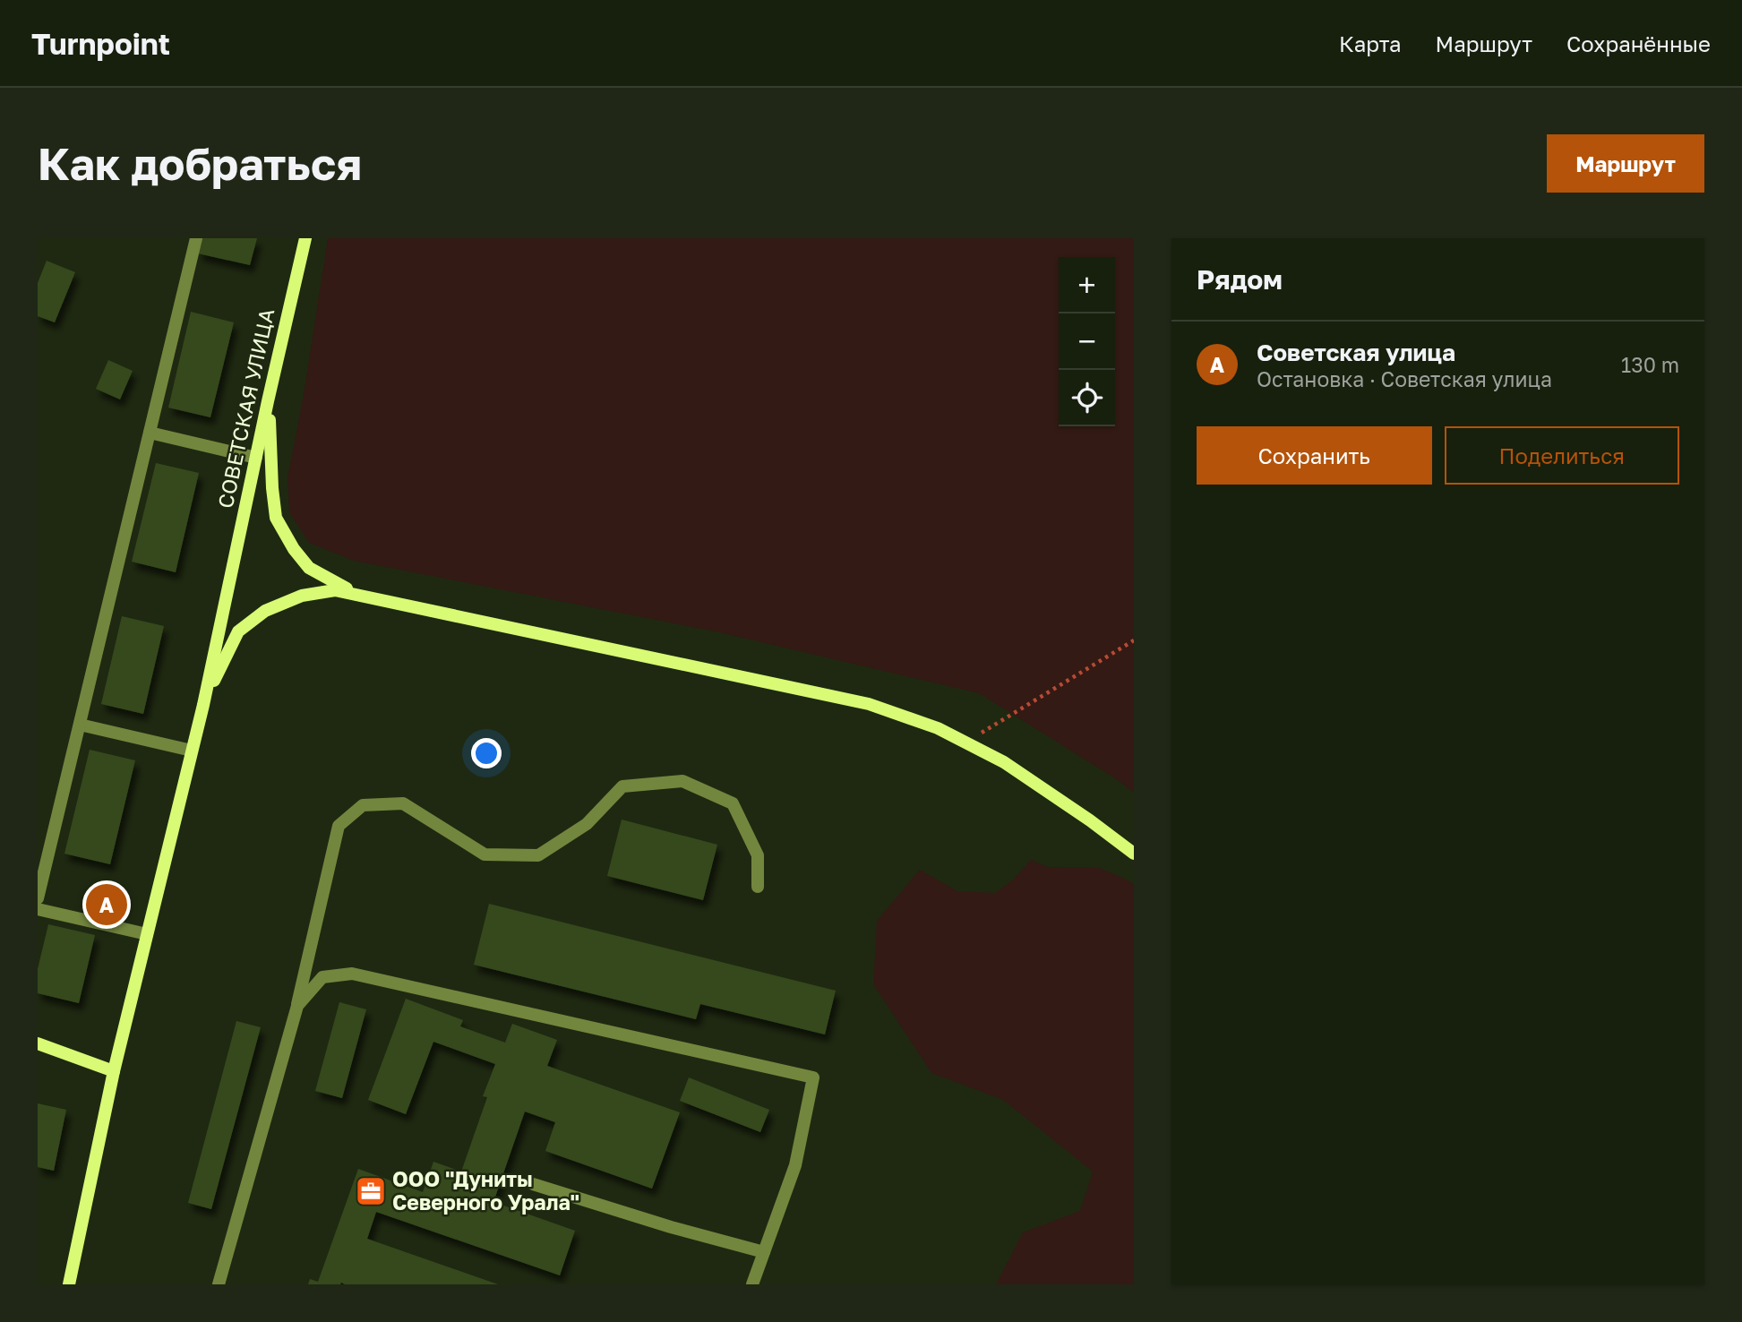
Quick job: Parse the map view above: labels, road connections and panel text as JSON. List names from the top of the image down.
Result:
{
  "streets": {
    "main road": ["СОВЕТСКАЯ УЛИЦА"]
  },
  "places": {
    "office": ["ООО \"Дуниты Северного Урала\""]
  },
  "page": {
    "header": "Turnpoint",
    "nav": ["Карта", "Маршрут", "Сохранённые"],
    "buttons": [
      "Маршрут",
      ["Сохранить", "Поделиться"]
    ],
    "title": "Как добраться",
    "heading": "Рядом",
    "map_buttons": ["+", "−"],
    "list": [
      {
        "mark": "A",
        "name": "Советская улица",
        "note": "Остановка · Советская улица",
        "value": "130 m"
      }
    ],
    "pins": "A"
  }
}
